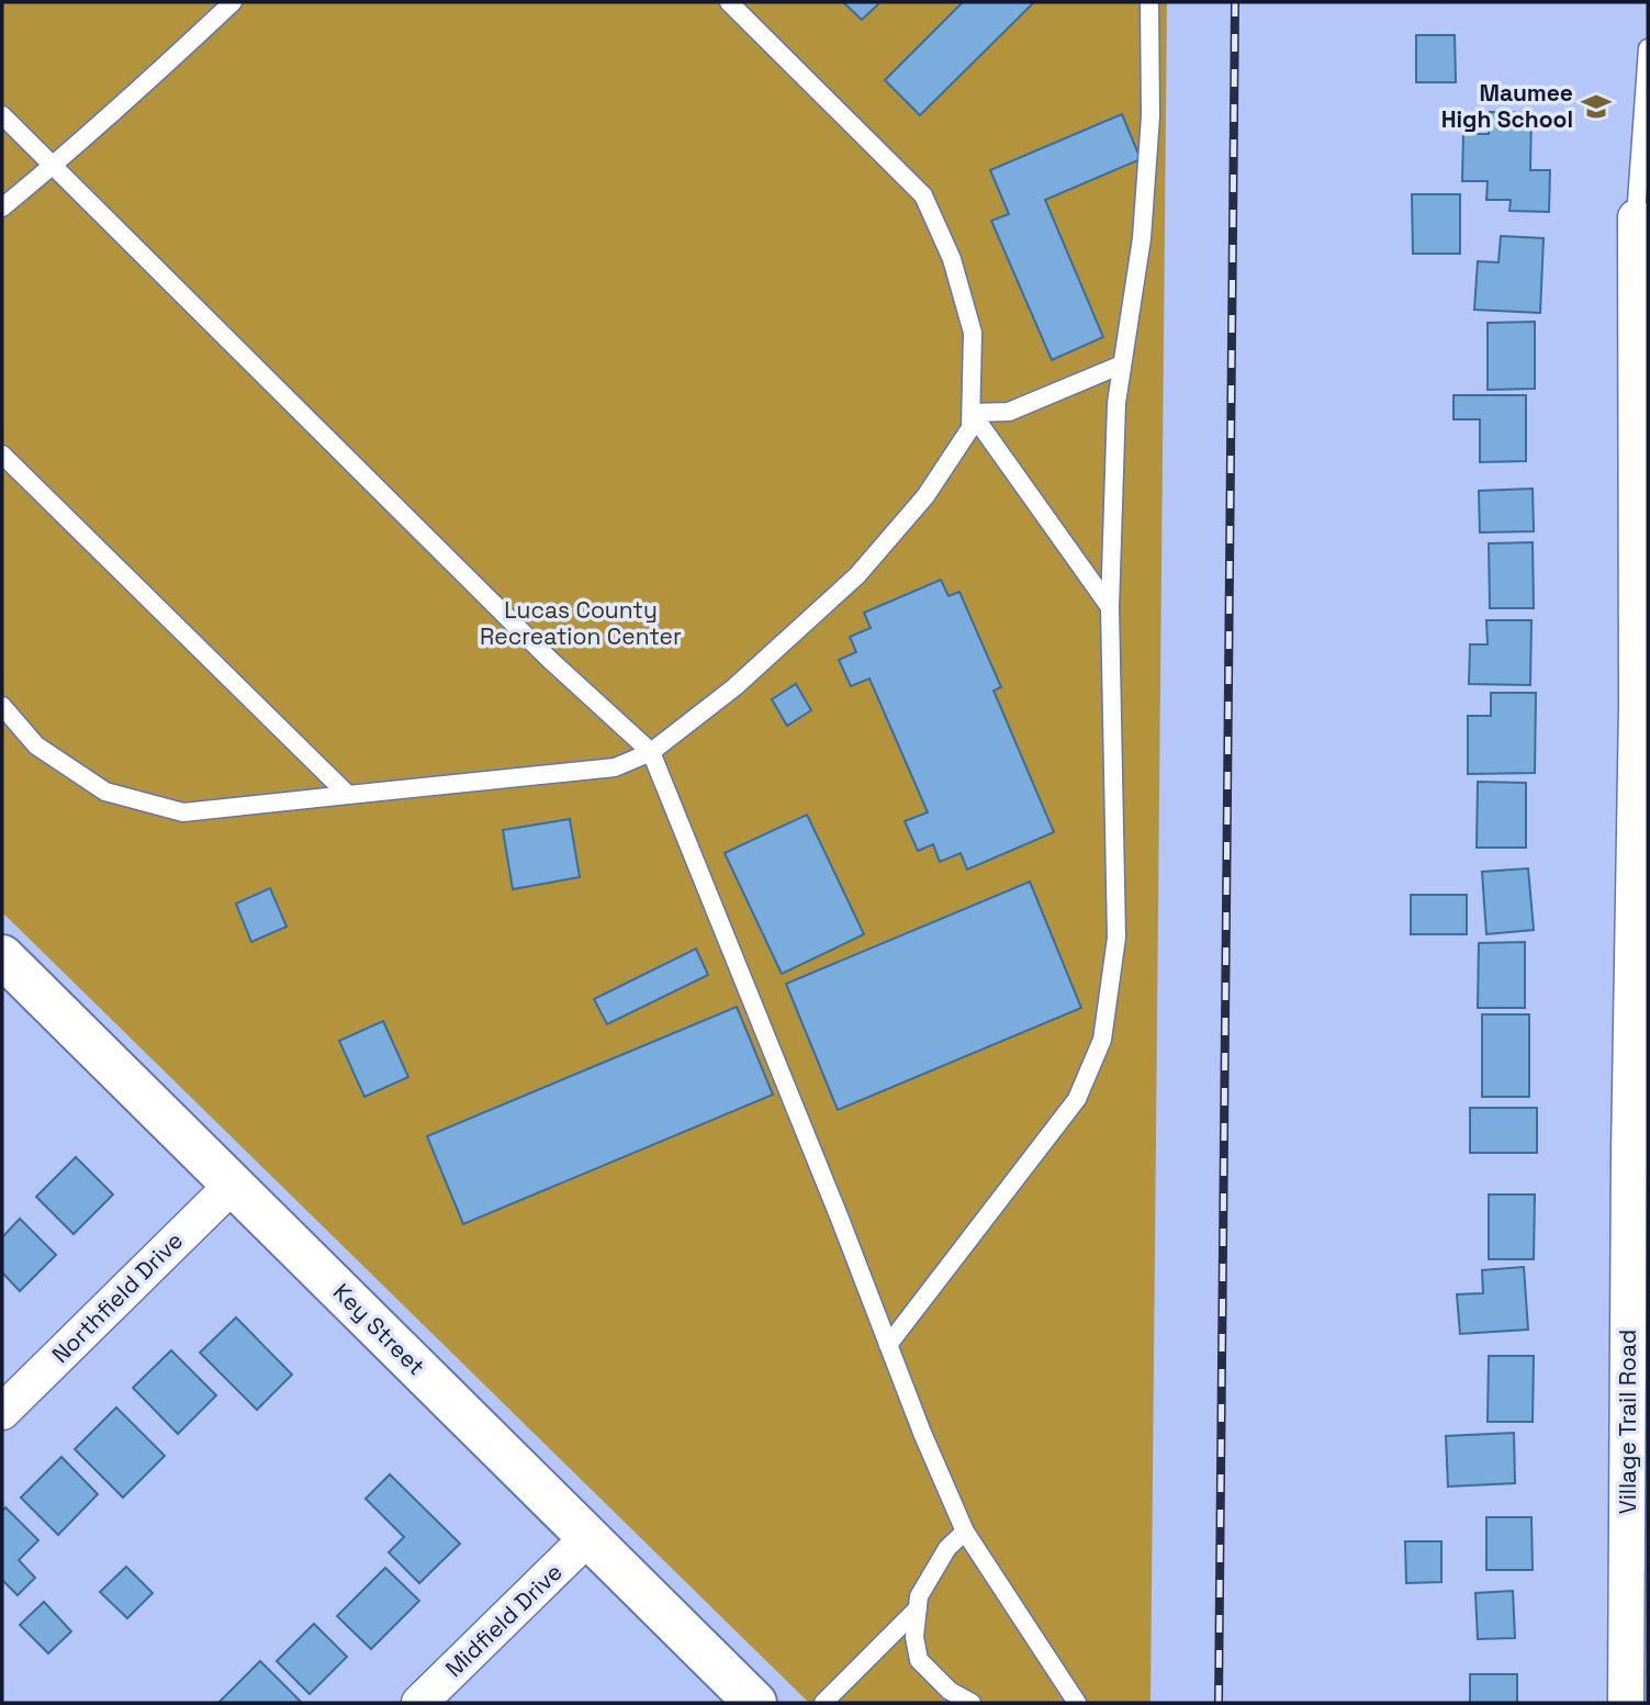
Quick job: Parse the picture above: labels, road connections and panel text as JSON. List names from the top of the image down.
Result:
{
  "streets": {
    "street": [
      "Northfield Drive",
      "Key Street",
      "Village Trail Road",
      "Midfield Drive"
    ]
  },
  "crossings": [
    ["Northfield Drive", "Key Street"],
    ["Key Street", "Midfield Drive"]
  ],
  "parks": ["Lucas County Recreation Center"],
  "places": {
    "school or university": ["Maumee High School"]
  }
}
